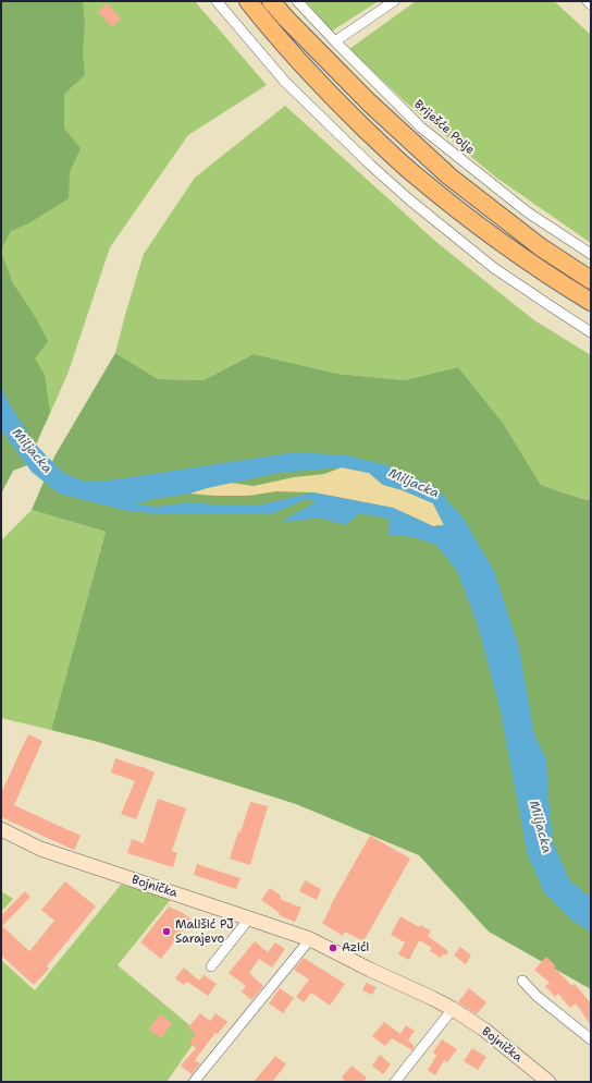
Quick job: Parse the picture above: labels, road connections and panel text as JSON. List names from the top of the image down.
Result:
{
  "streets": {
    "main road": ["Bojnička"],
    "street": ["Briješće Polje"]
  },
  "water": ["Miljacka"],
  "places": ["Mališić PJ Sarajevo", "Azići"]
}
